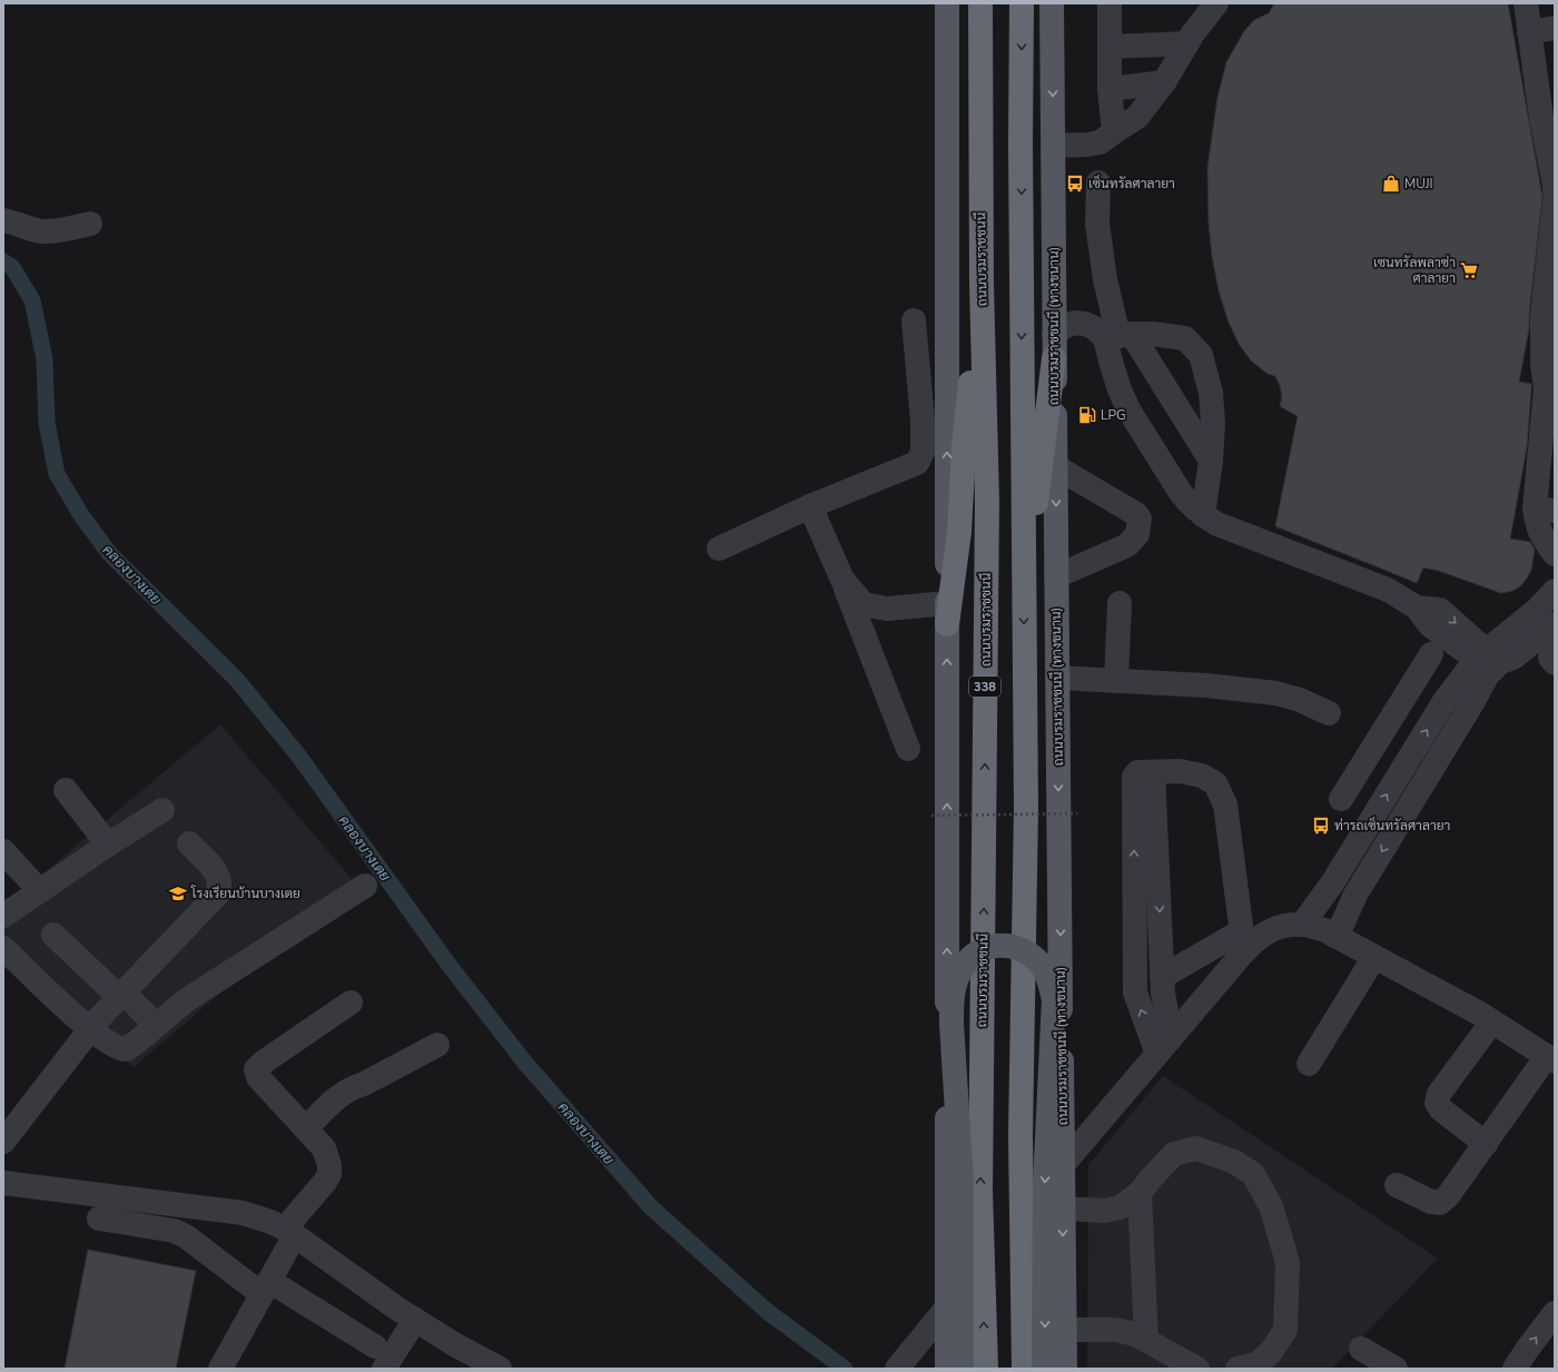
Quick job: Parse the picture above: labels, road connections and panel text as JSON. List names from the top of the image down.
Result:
{
  "streets": {
    "highway": ["ถนนบรมราชชนนี", "338"],
    "main road": ["ถนนบรมราชชนนี (ทางขนาน)"]
  },
  "water": ["คลองบางเตย"],
  "places": {
    "bus stop": ["เซ็นทรัลศาลายา", "ท่ารถเซ็นทรัลศาลายา"],
    "shop": ["MUJI"],
    "supermarket": ["เซนทรัลพลาซ่า ศาลายา"],
    "fuel station": ["LPG"],
    "school or university": ["โรงเรียนบ้านบางเตย"]
  }
}
